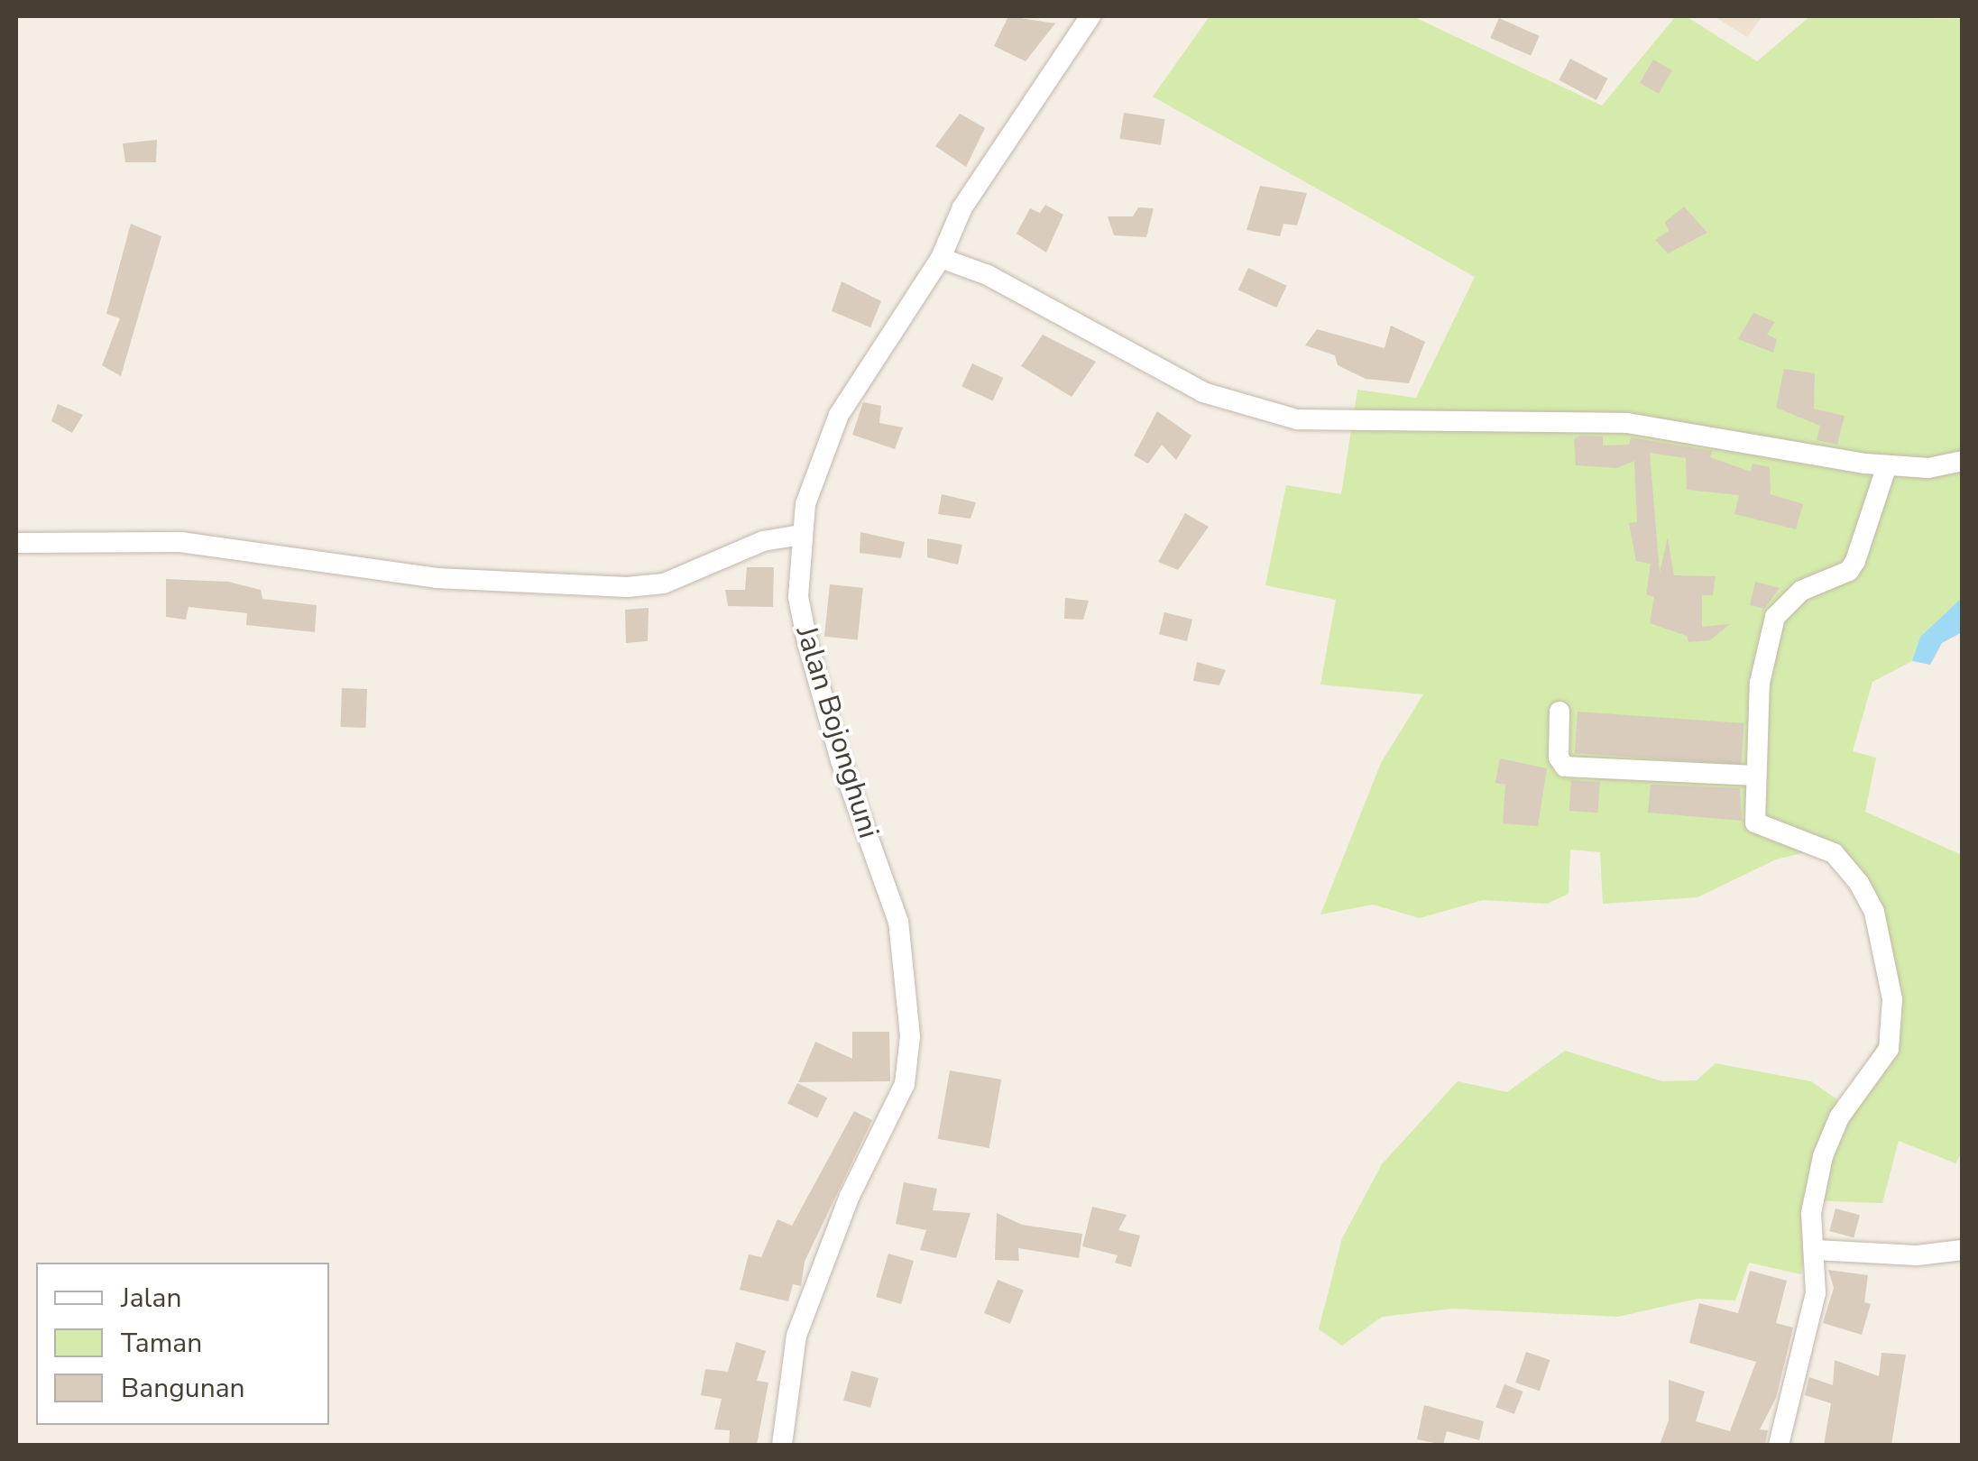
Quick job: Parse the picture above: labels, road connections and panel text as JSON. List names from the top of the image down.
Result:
{
  "streets": {
    "street": ["Jalan Bojonghuni"]
  },
  "legend": ["Jalan", "Taman", "Bangunan"]
}
